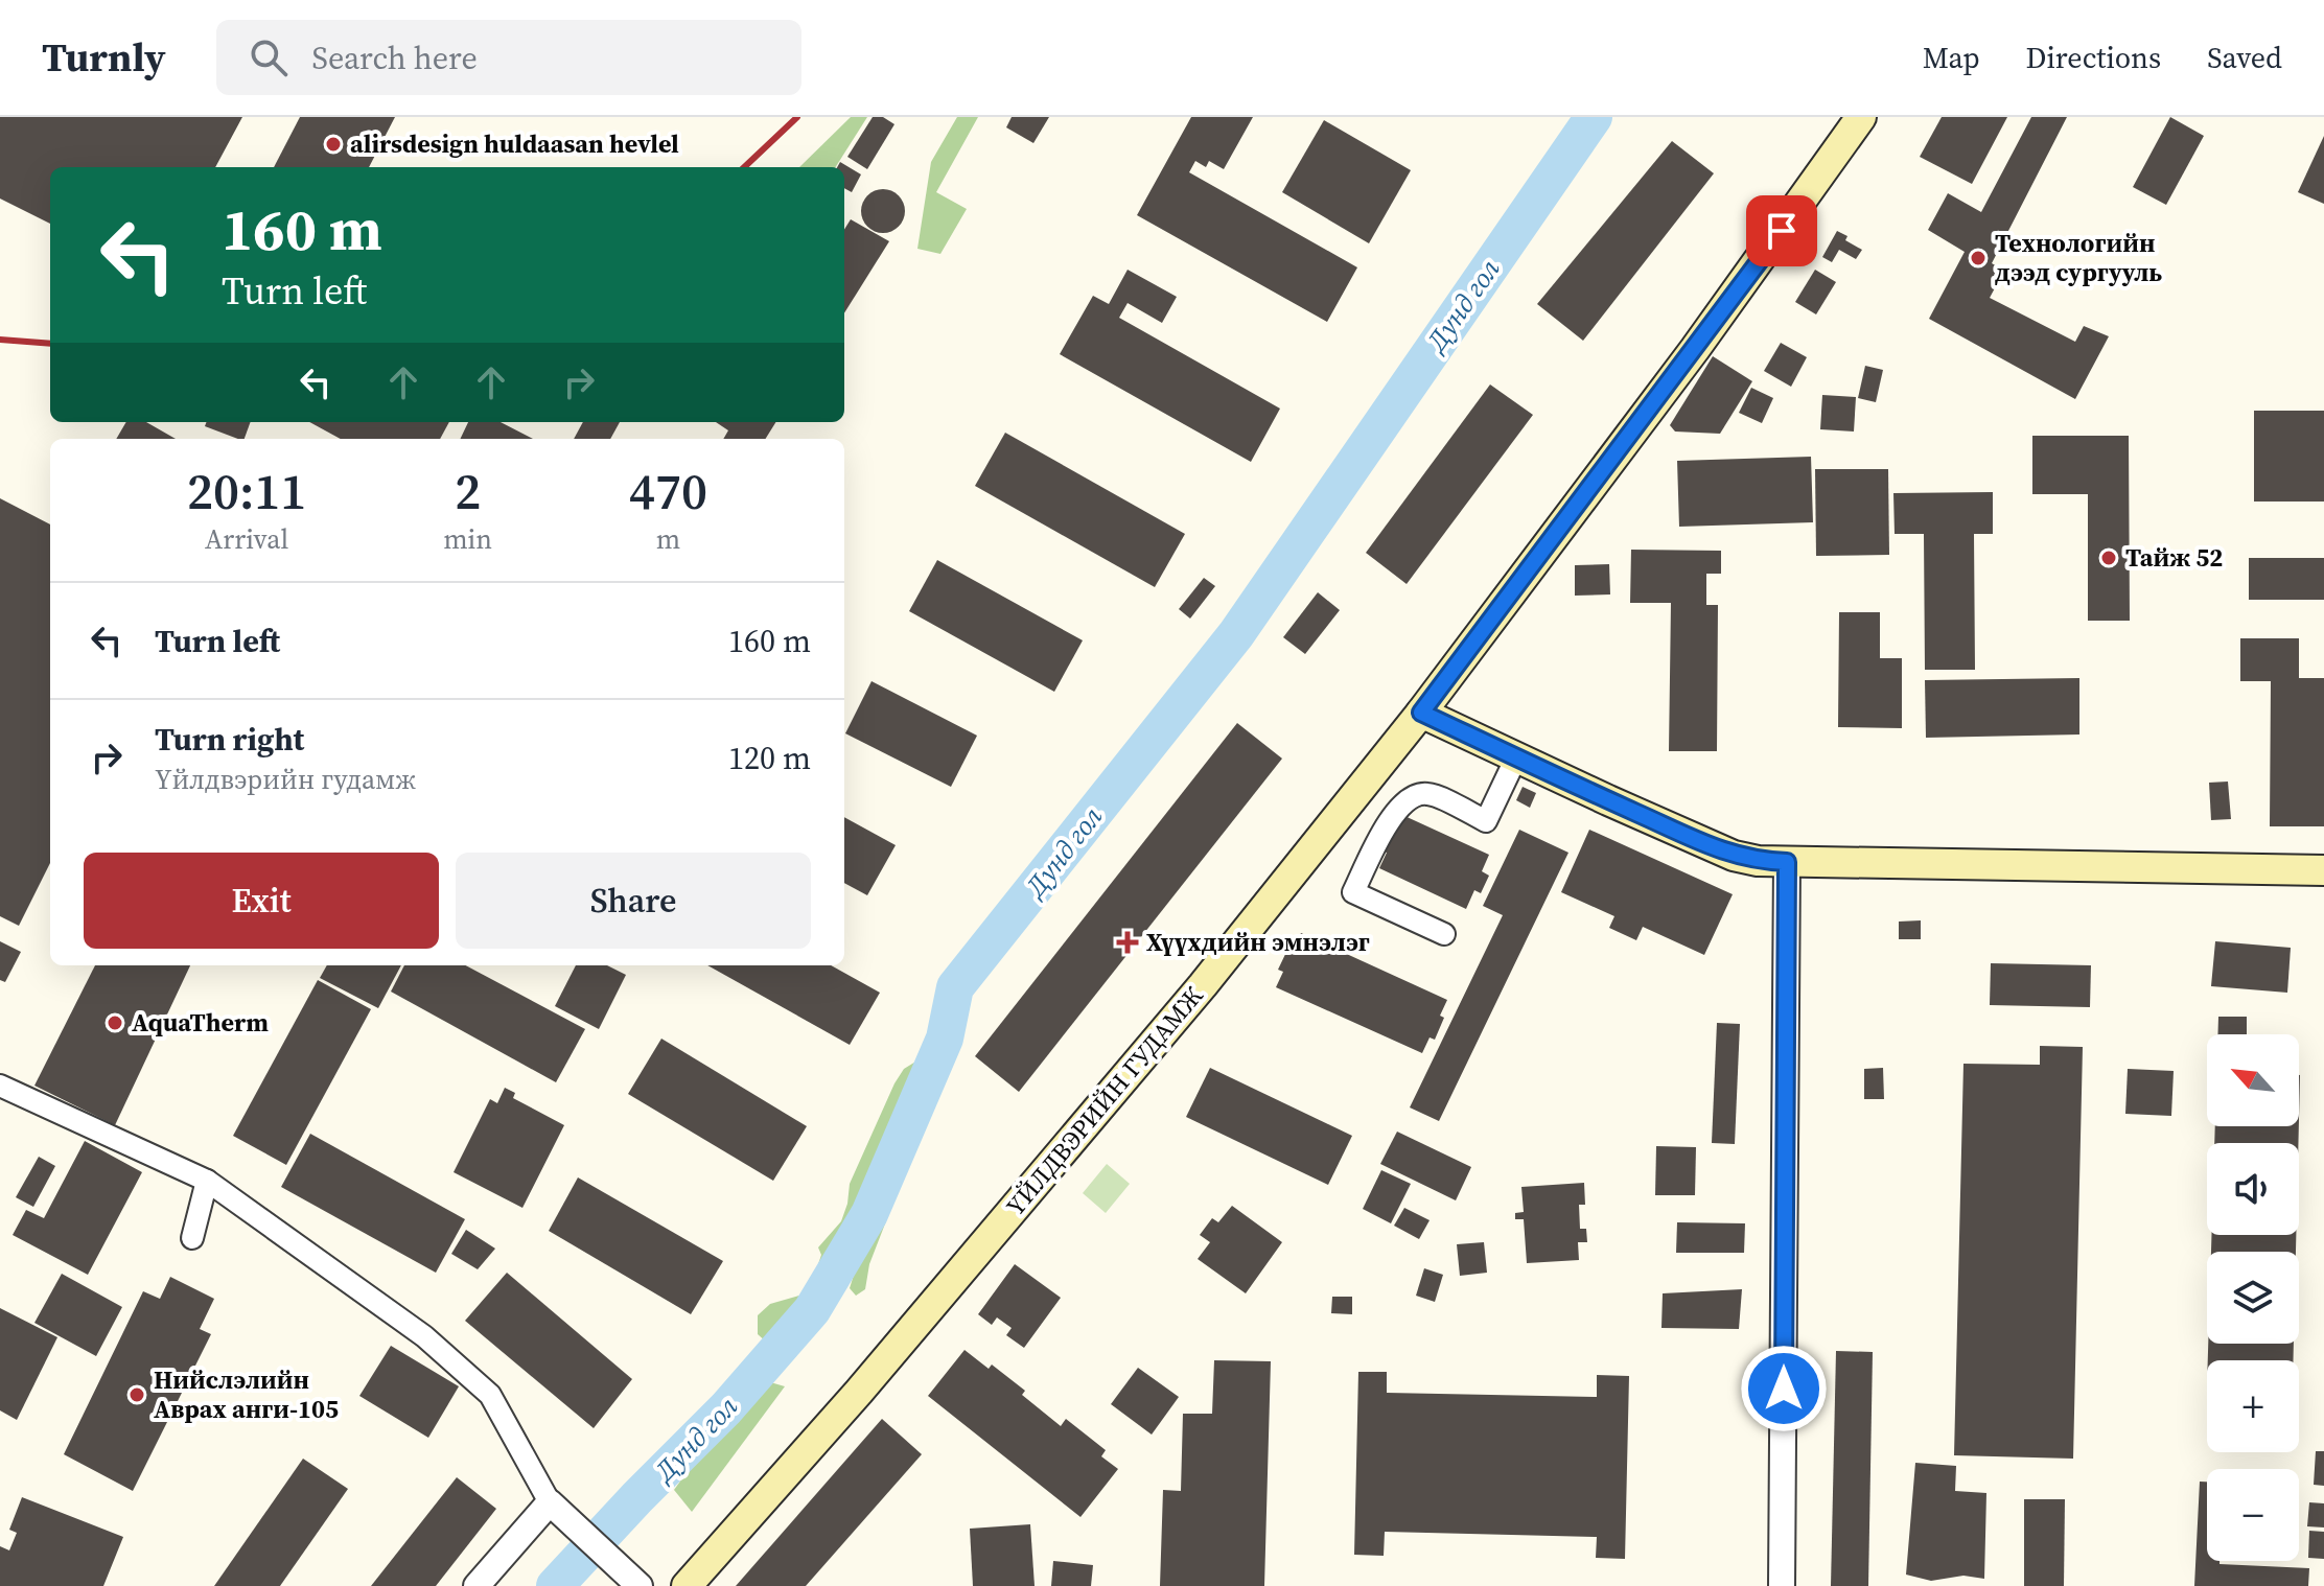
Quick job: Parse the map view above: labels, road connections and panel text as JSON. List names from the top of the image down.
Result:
{
  "streets": {
    "main road": ["YЙЛДВЭРИЙН ГУДАМЖ"]
  },
  "water": ["Дунд гол"],
  "places": {
    "other": [
      "alirsdesign huldaasan hevlel",
      "Технологийн дээд сургууль",
      "Тайж 52",
      "AquaTherm",
      "Нийслэлийн Аврах анги-105"
    ],
    "health": ["Хүүхдийн эмнэлэг"]
  },
  "north": "top left",
  "page": {
    "header": "Turnly",
    "search": "Search here",
    "nav": ["Map", "Directions", "Saved"],
    "turn": ["160 m", "Turn left"],
    "eta": [
      "20:11",
      "Arrival",
      "2",
      "min",
      "470",
      "m"
    ],
    "list": [
      {
        "name": "Turn left",
        "value": "160 m"
      },
      {
        "name": "Turn right",
        "note": "Yйлдвэрийн гудамж",
        "value": "120 m"
      }
    ],
    "buttons": ["Exit", "Share"],
    "map_buttons": ["+", "−"]
  }
}
